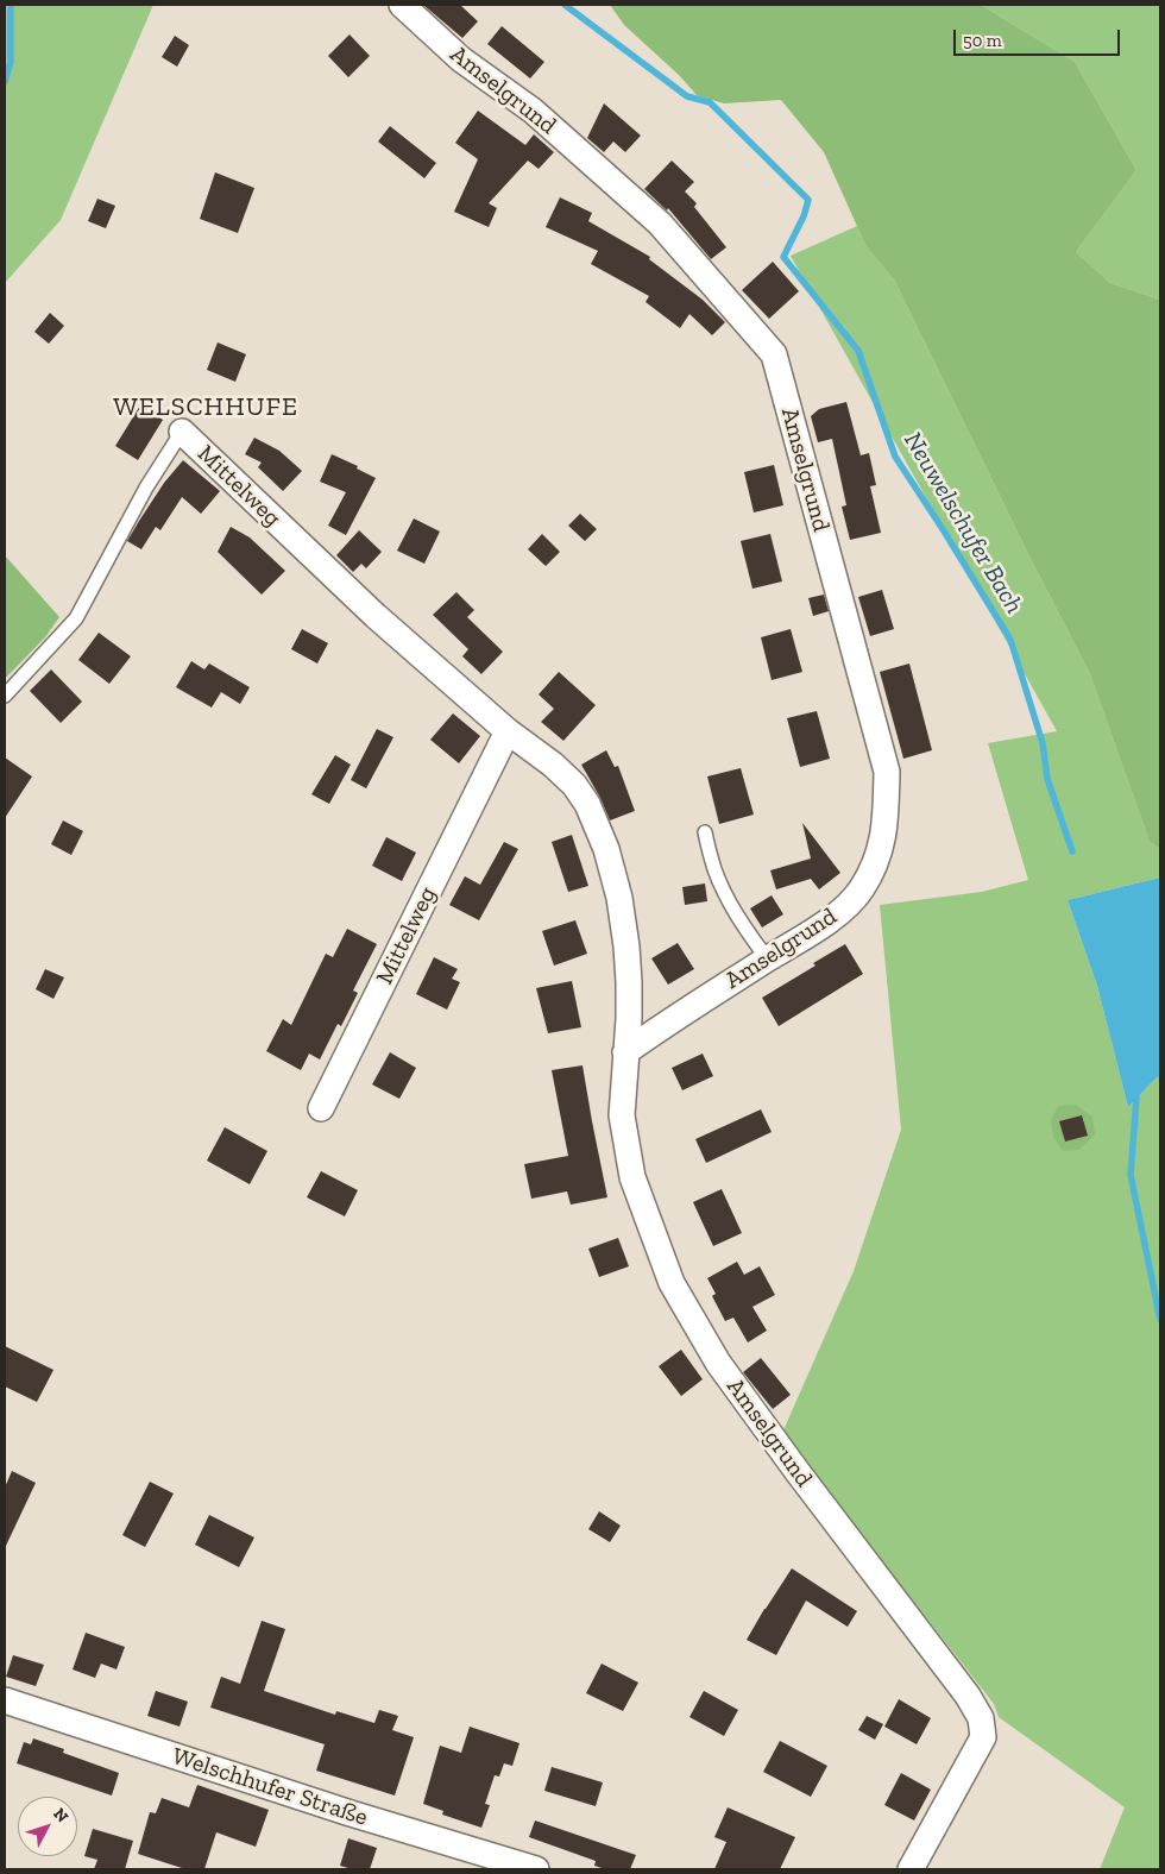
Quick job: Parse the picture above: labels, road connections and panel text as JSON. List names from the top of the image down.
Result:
{
  "streets": {
    "street": ["Amselgrund", "Mittelweg", "Welschhufer Straße"]
  },
  "crossings": [
    ["Amselgrund", "Mittelweg"]
  ],
  "districts": ["WELSCHHUFE"],
  "water": ["Neuwelschufer Bach"],
  "scale_bar": "50 m",
  "north": "top right"
}
